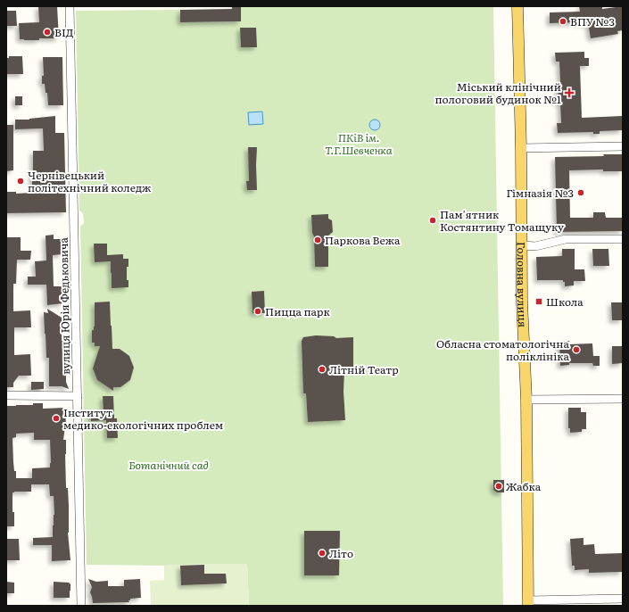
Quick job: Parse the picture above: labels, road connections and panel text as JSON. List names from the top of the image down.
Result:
{
  "streets": {
    "main road": ["Головна вулиця"],
    "street": ["вулиця Юрія Федьковича"]
  },
  "parks": ["ПКіВ ім. Т.Г.Шевченка", "Ботанічний сад"],
  "places": {
    "other": [
      "ВПУ №3",
      "ВІД",
      "Чернівецький політехнічний коледж",
      "Гімназія №3",
      "Пам'ятник Костянтину Томащуку",
      "Паркова Вежа",
      "Пицца парк",
      "Обласна стоматологічна поліклініка",
      "Літній Театр",
      "Інститут медико-екологічних проблем",
      "Жабка",
      "Літо"
    ],
    "health": ["Міський клінічний пологовий будинок №1"],
    "transit": ["Школа"]
  }
}
